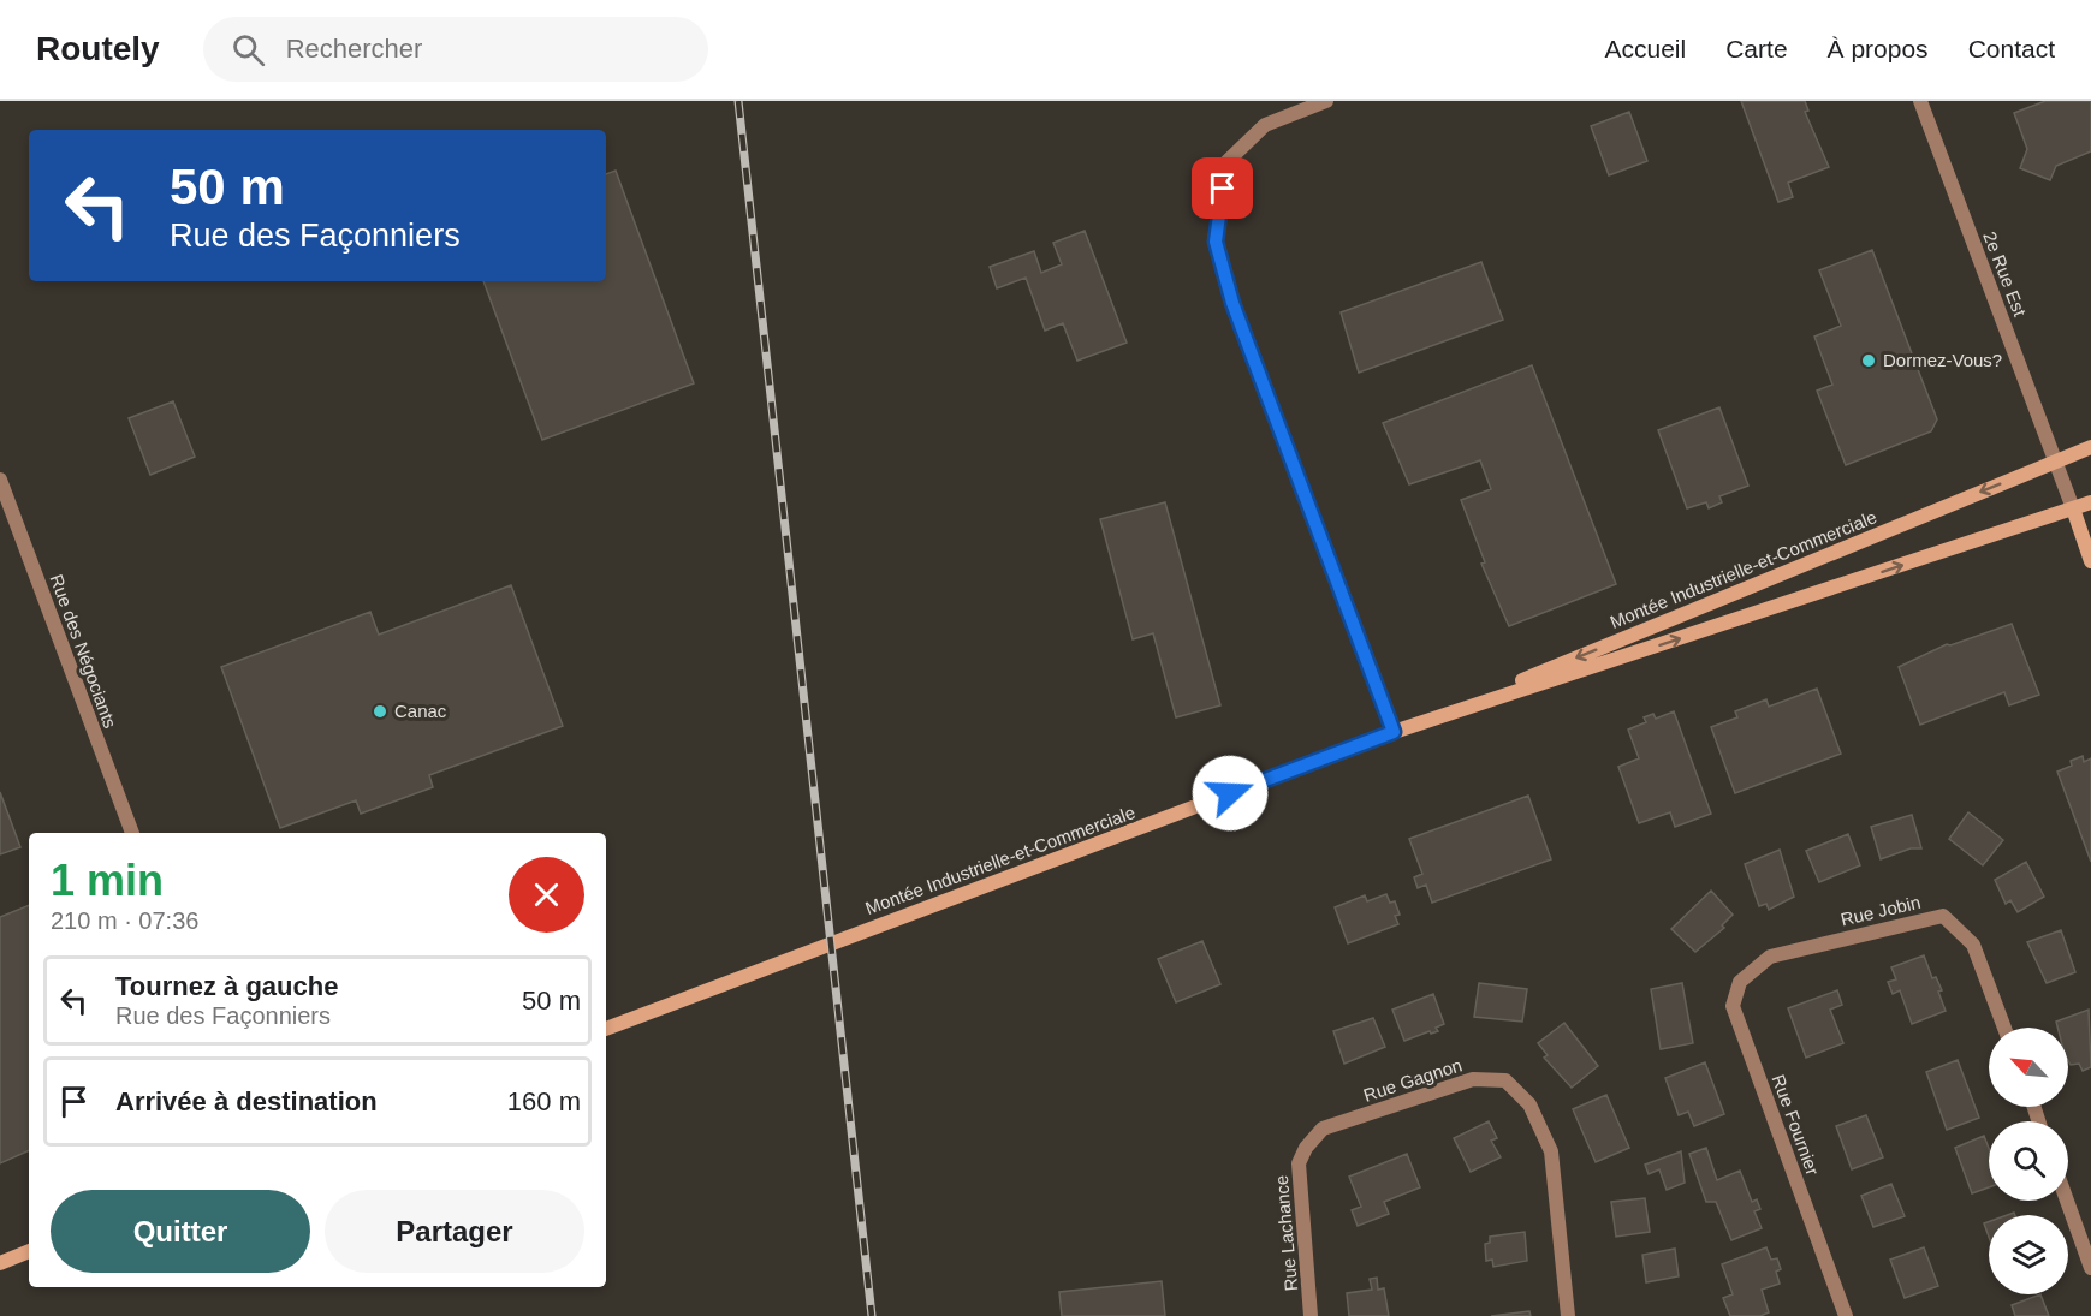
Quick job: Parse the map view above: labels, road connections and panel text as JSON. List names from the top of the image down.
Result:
{
  "streets": {
    "main road": ["Montée Industrielle-et-Commerciale"],
    "street": [
      "2e Rue Est",
      "Rue des Négociants",
      "Rue Jobin",
      "Rue Gagnon",
      "Rue Fournier",
      "Rue Lachance"
    ]
  },
  "crossings": [
    ["2e Rue Est", "Montée Industrielle-et-Commerciale"],
    ["Rue Jobin", "Rue Fournier"],
    ["Rue Gagnon", "Rue Lachance"]
  ],
  "places": ["Dormez-Vous?", "Canac"],
  "north": "top left",
  "page": {
    "header": "Routely",
    "search": "Rechercher",
    "nav": [
      "Accueil",
      "Carte",
      "À propos",
      "Contact"
    ],
    "turn": ["50 m", "Rue des Façonniers"],
    "heading": ["1 min", "210 m · 07:36"],
    "list": [
      {
        "name": "Tournez à gauche",
        "note": "Rue des Façonniers",
        "value": "50 m"
      },
      {
        "name": "Arrivée à destination",
        "value": "160 m"
      }
    ],
    "buttons": ["Quitter", "Partager"]
  }
}
